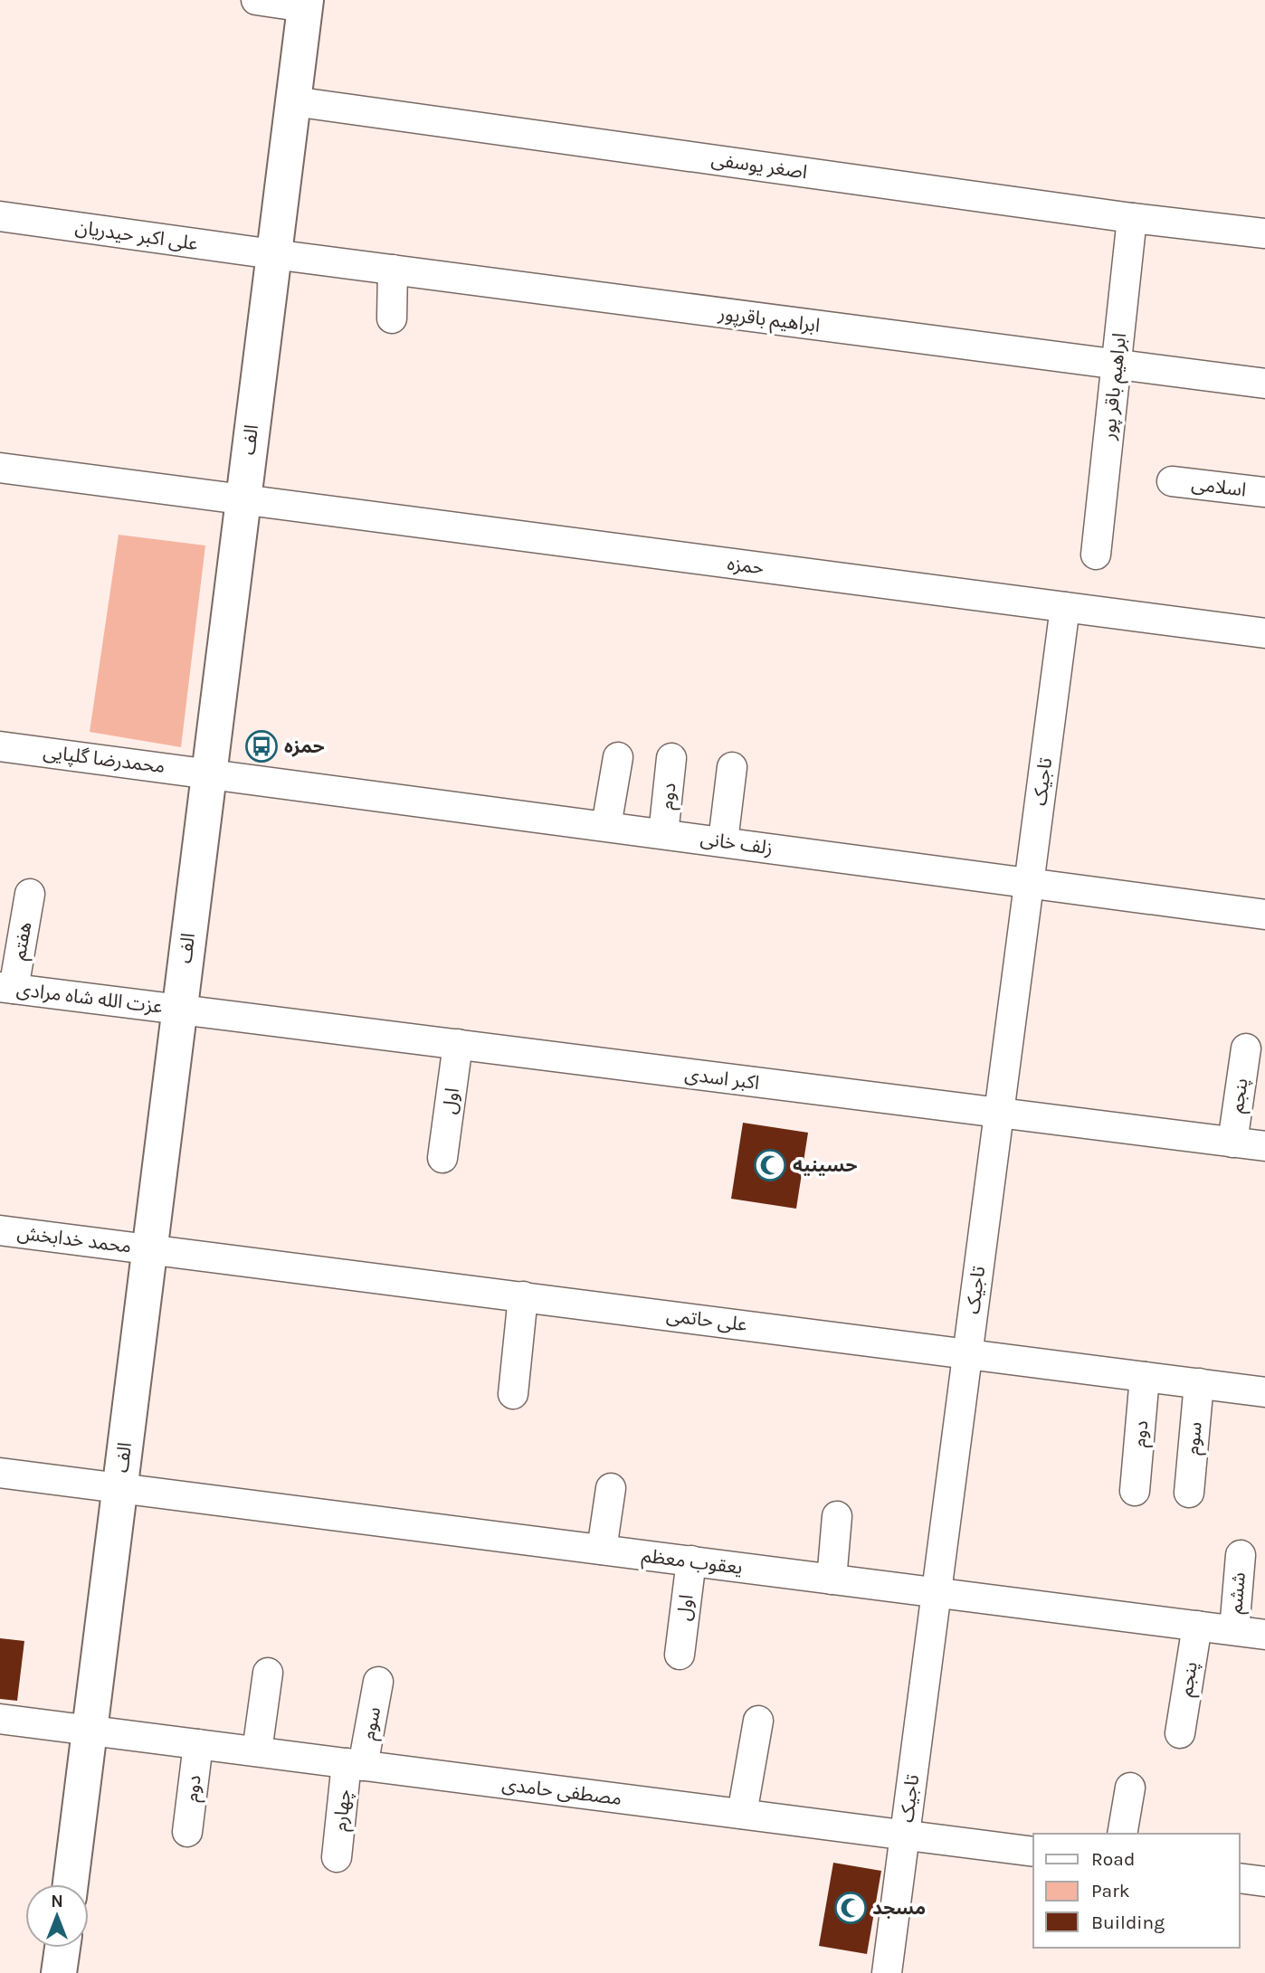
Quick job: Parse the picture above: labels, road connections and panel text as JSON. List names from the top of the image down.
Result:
{
  "streets": {
    "street": [
      "اصغر یوسفی",
      "علی اکبر حیدریان",
      "ابراهیم باقرپور",
      "ابراهیم باقر پور",
      "الف",
      "اسلامی",
      "حمزه",
      "محمدرضا گلپایی",
      "تاجیک",
      "دوم",
      "زلف خانی",
      "هفتم",
      "عزت الله شاه مرادی",
      "اکبر اسدی",
      "پنجم",
      "اول",
      "محمد خدابخش",
      "علی حاتمی",
      "سوم",
      "یعقوب معظم",
      "ششم",
      "مصطفی حامدی",
      "چهارم"
    ]
  },
  "crossings": [
    ["اصغر یوسفی", "ابراهیم باقر پور"],
    ["اصغر یوسفی", "الف"],
    ["علی اکبر حیدریان", "ابراهیم باقرپور"],
    ["علی اکبر حیدریان", "الف"],
    ["ابراهیم باقرپور", "ابراهیم باقر پور"],
    ["ابراهیم باقرپور", "الف"],
    ["الف", "حمزه"],
    ["الف", "محمدرضا گلپایی"],
    ["الف", "زلف خانی"],
    ["الف", "عزت الله شاه مرادی"],
    ["الف", "اکبر اسدی"],
    ["الف", "محمد خدابخش"],
    ["الف", "علی حاتمی"],
    ["الف", "یعقوب معظم"],
    ["الف", "مصطفی حامدی"],
    ["حمزه", "تاجیک"],
    ["محمدرضا گلپایی", "زلف خانی"],
    ["تاجیک", "زلف خانی"],
    ["تاجیک", "اکبر اسدی"],
    ["تاجیک", "علی حاتمی"],
    ["تاجیک", "یعقوب معظم"],
    ["تاجیک", "مصطفی حامدی"],
    ["دوم", "زلف خانی"],
    ["دوم", "علی حاتمی"],
    ["دوم", "مصطفی حامدی"],
    ["هفتم", "عزت الله شاه مرادی"],
    ["عزت الله شاه مرادی", "اکبر اسدی"],
    ["اکبر اسدی", "پنجم"],
    ["اکبر اسدی", "اول"],
    ["پنجم", "یعقوب معظم"],
    ["اول", "یعقوب معظم"],
    ["محمد خدابخش", "علی حاتمی"],
    ["علی حاتمی", "سوم"],
    ["سوم", "مصطفی حامدی"],
    ["سوم", "چهارم"],
    ["یعقوب معظم", "ششم"],
    ["مصطفی حامدی", "چهارم"]
  ],
  "places": {
    "bus stop": ["حمزه"],
    "mosque": ["حسینیه", "مسجد"]
  },
  "legend": ["Road", "Park", "Building"],
  "north": "top"
}
